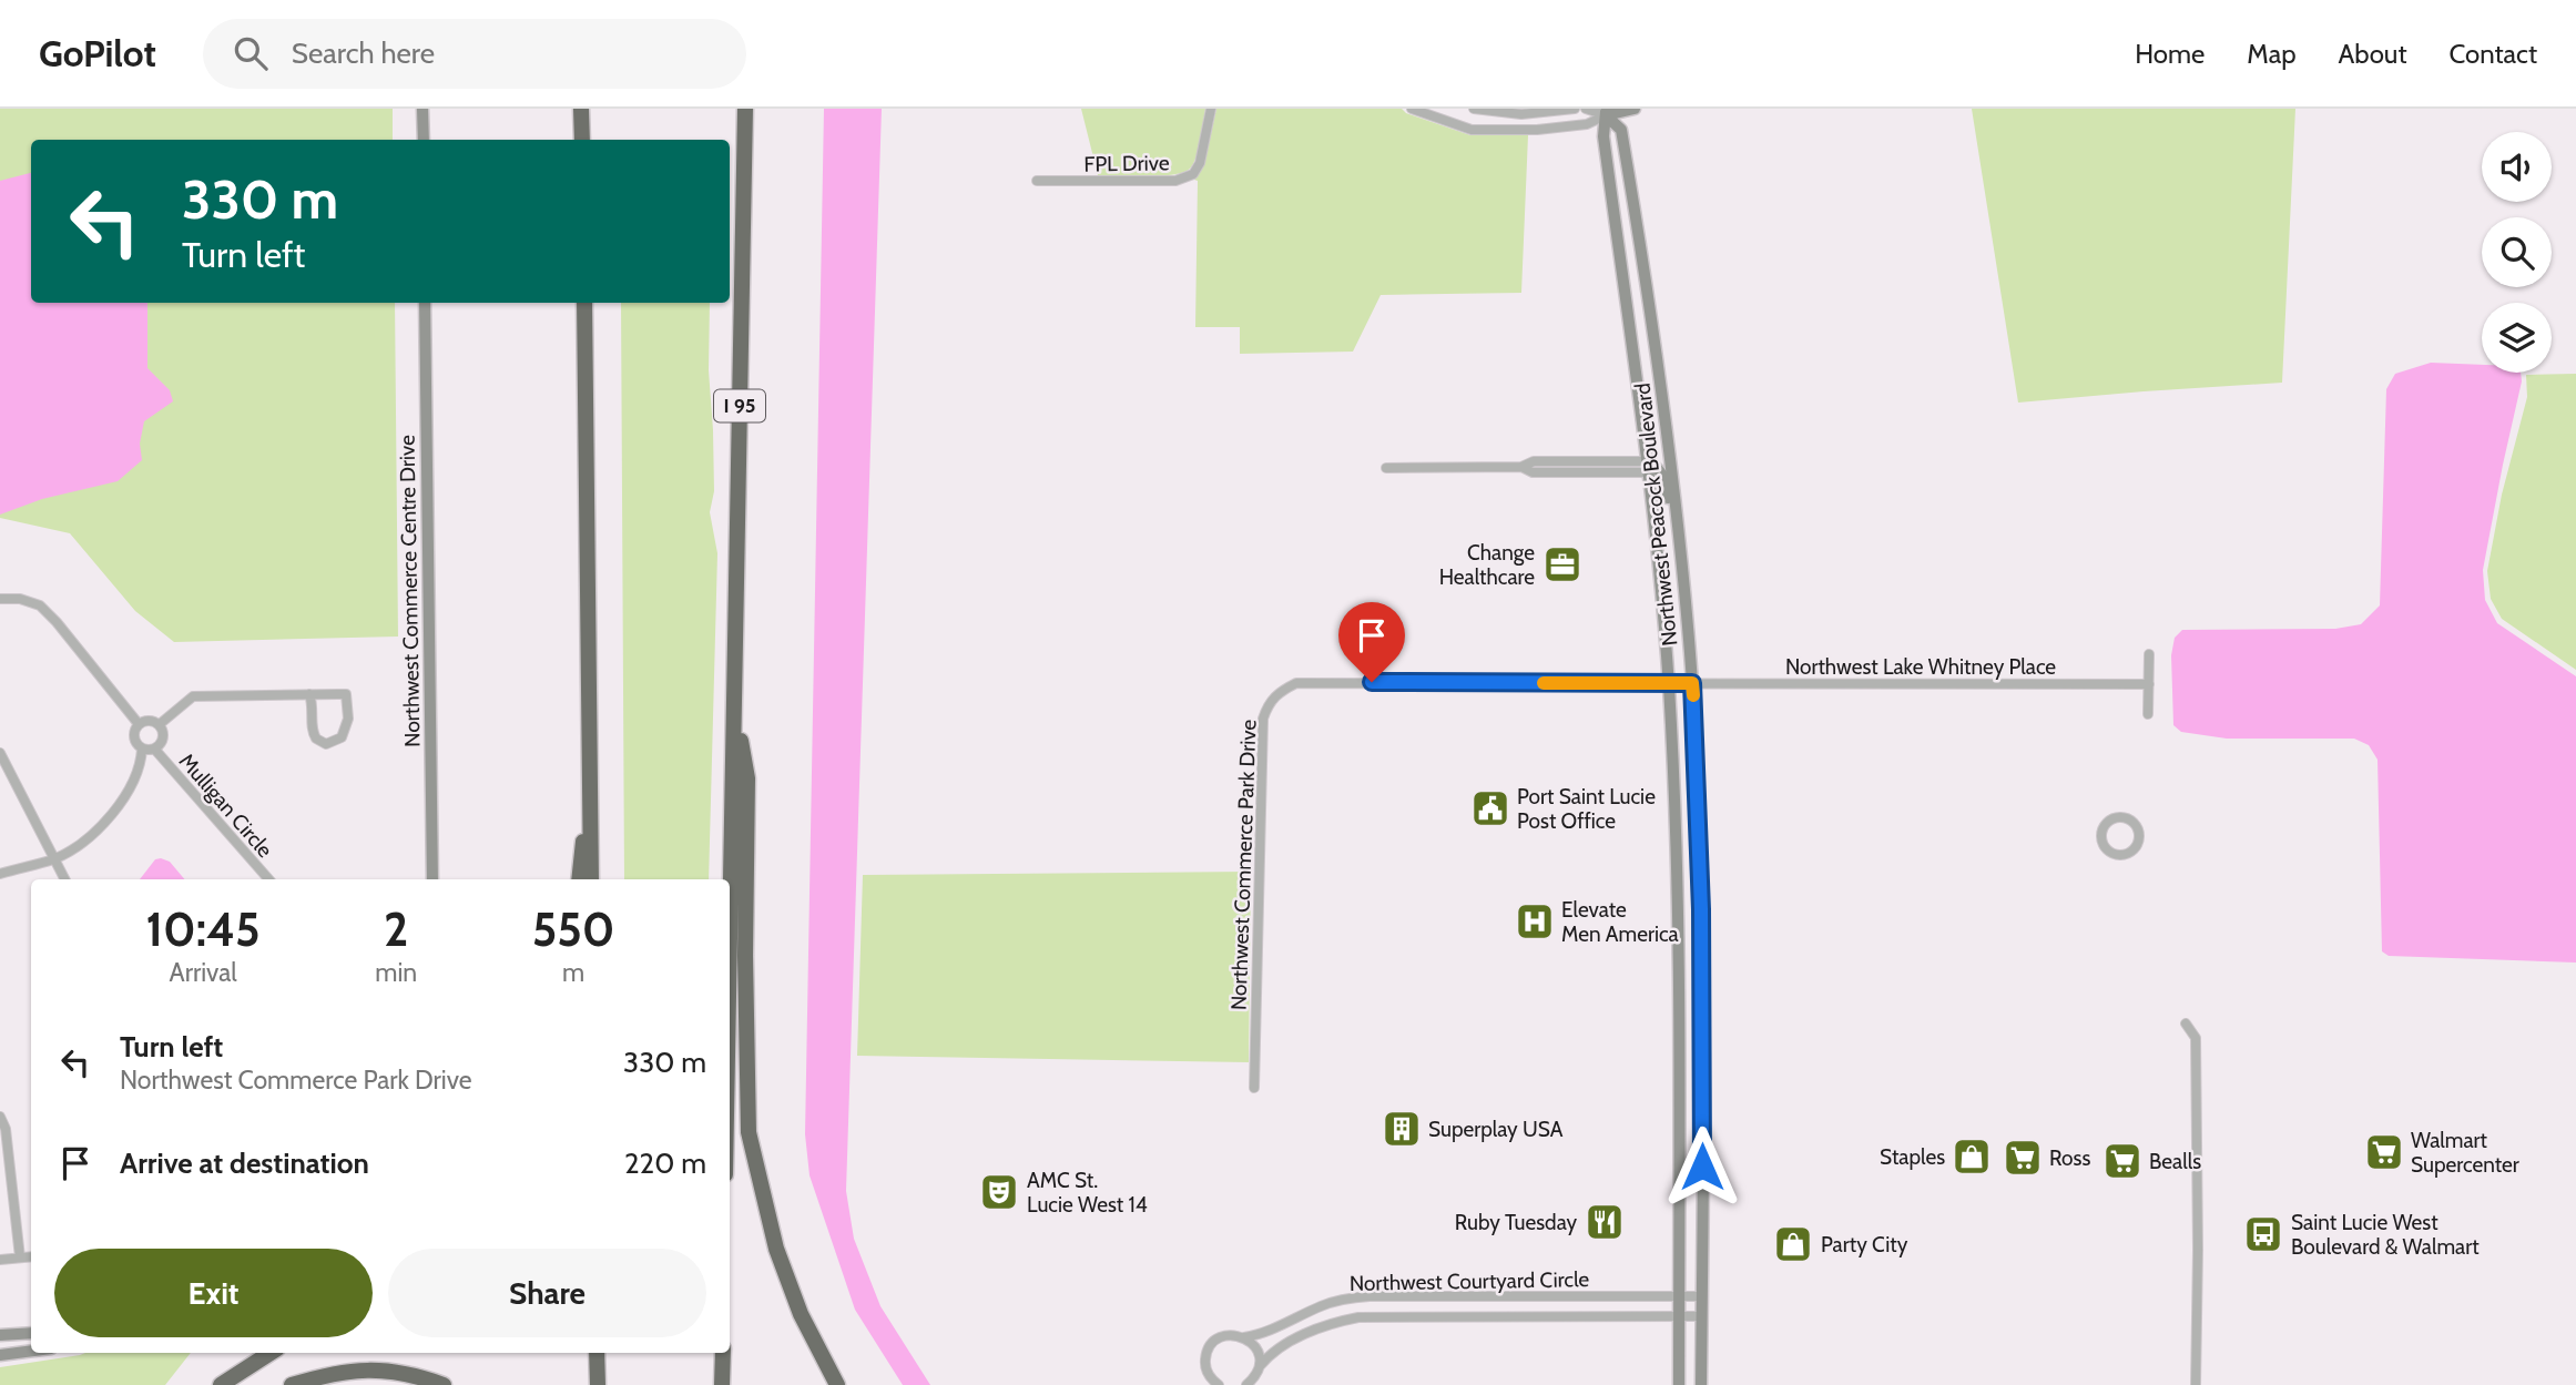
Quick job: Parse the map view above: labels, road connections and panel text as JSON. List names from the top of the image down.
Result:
{
  "streets": {
    "highway": ["I 95"],
    "street": [
      "FPL Drive",
      "Northwest Peacock Boulevard",
      "Northwest Commerce Centre Drive",
      "Northwest Lake Whitney Place",
      "Mulligan Circle",
      "Northwest Commerce Park Drive",
      "Northwest Courtyard Circle"
    ]
  },
  "crossings": [
    ["Northwest Peacock Boulevard", "Northwest Lake Whitney Place"],
    ["Northwest Peacock Boulevard", "Northwest Commerce Park Drive"],
    ["Northwest Peacock Boulevard", "Northwest Courtyard Circle"],
    ["Northwest Lake Whitney Place", "Northwest Commerce Park Drive"]
  ],
  "places": {
    "office": ["Change Healthcare"],
    "public building": ["Port Saint Lucie Post Office"],
    "hospital": ["Elevate Men America"],
    "building": ["Superplay USA"],
    "supermarket": ["Walmart Supercenter", "Ross", "Bealls"],
    "shop": ["Staples", "Party City"],
    "theatre": ["AMC St. Lucie West 14"],
    "restaurant": ["Ruby Tuesday"],
    "bus stop": ["Saint Lucie West Boulevard & Walmart"]
  },
  "page": {
    "header": "GoPilot",
    "search": "Search here",
    "nav": [
      "Home",
      "Map",
      "About",
      "Contact"
    ],
    "turn": ["330 m", "Turn left"],
    "eta": [
      "10:45",
      "Arrival",
      "2",
      "min",
      "550",
      "m"
    ],
    "list": [
      {
        "name": "Turn left",
        "note": "Northwest Commerce Park Drive",
        "value": "330 m"
      },
      {
        "name": "Arrive at destination",
        "value": "220 m"
      }
    ],
    "buttons": ["Exit", "Share"]
  }
}
